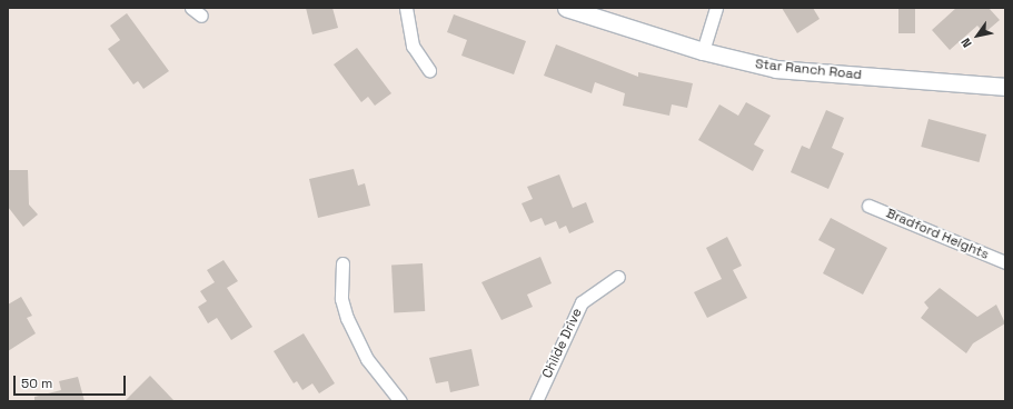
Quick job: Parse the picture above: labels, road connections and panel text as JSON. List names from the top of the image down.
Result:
{
  "streets": {
    "street": ["Star Ranch Road", "Bradford Heights", "Childe Drive"]
  },
  "scale_bar": "50 m",
  "north": "bottom left"
}
